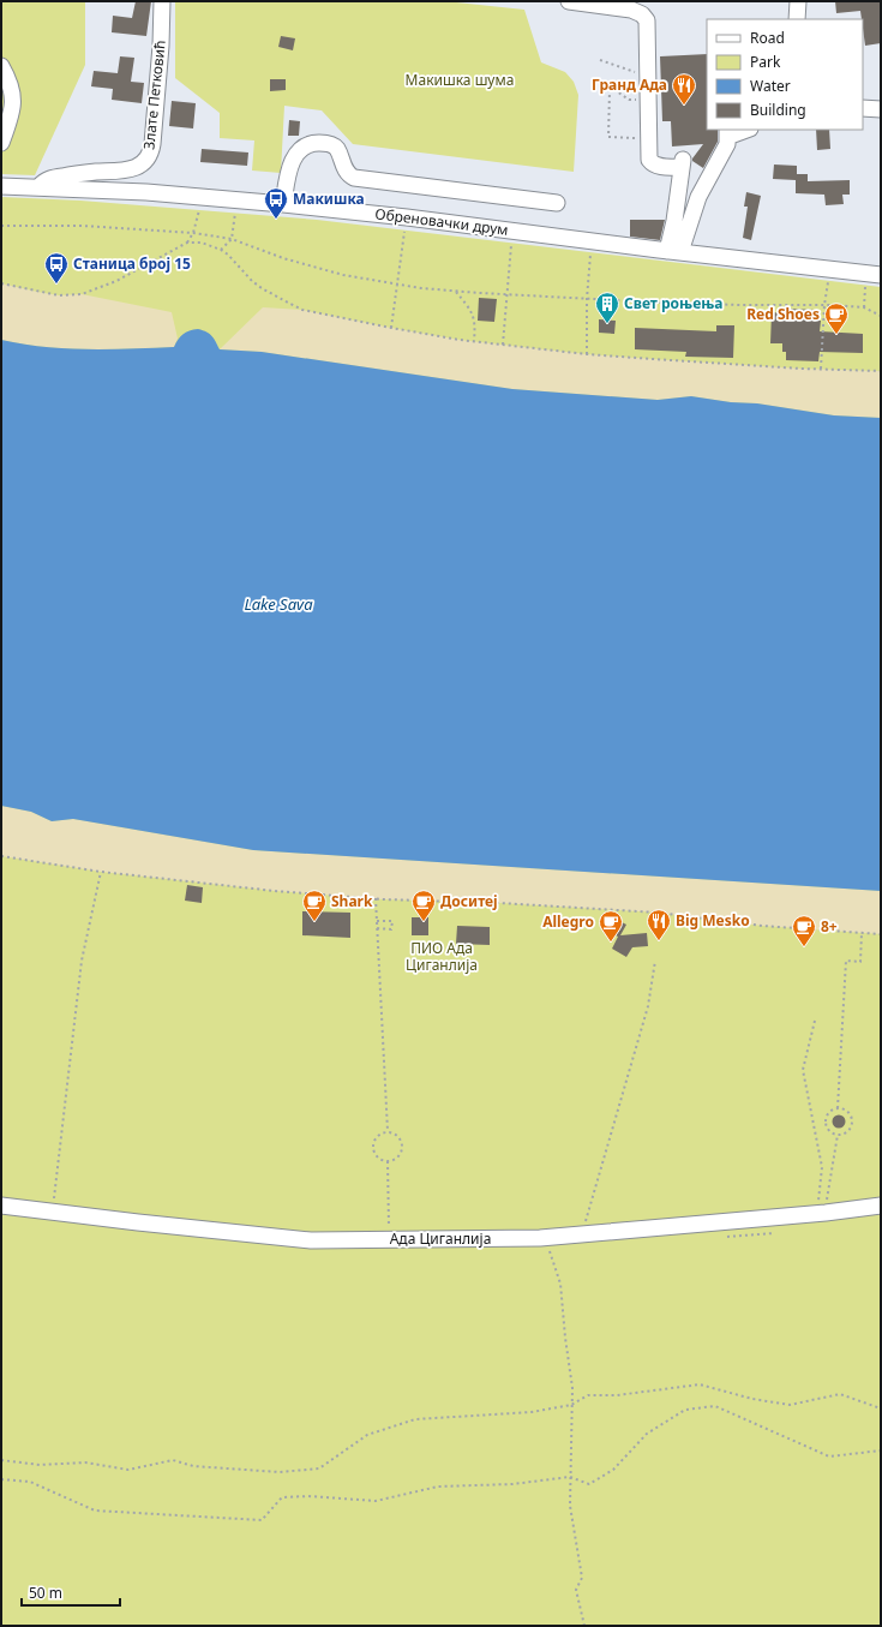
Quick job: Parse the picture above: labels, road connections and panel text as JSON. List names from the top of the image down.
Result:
{
  "streets": {
    "street": ["Злате Петковић", "Обреновачки друм", "Ада Циганлија"]
  },
  "crossings": [
    ["Злате Петковић", "Обреновачки друм"]
  ],
  "water": ["Lake Sava"],
  "parks": ["Макишка шума", "ПИО Ада Циганлија"],
  "places": {
    "restaurant": ["Гранд Ада", "Big Mesko"],
    "bus stop": ["Макишка", "Станица број 15"],
    "building": ["Свет роњења"],
    "cafe": [
      "Red Shoes",
      "Shark",
      "Доситеј",
      "Allegro",
      "8+"
    ]
  },
  "legend": [
    "Road",
    "Park",
    "Water",
    "Building"
  ],
  "scale_bar": "50 m"
}
